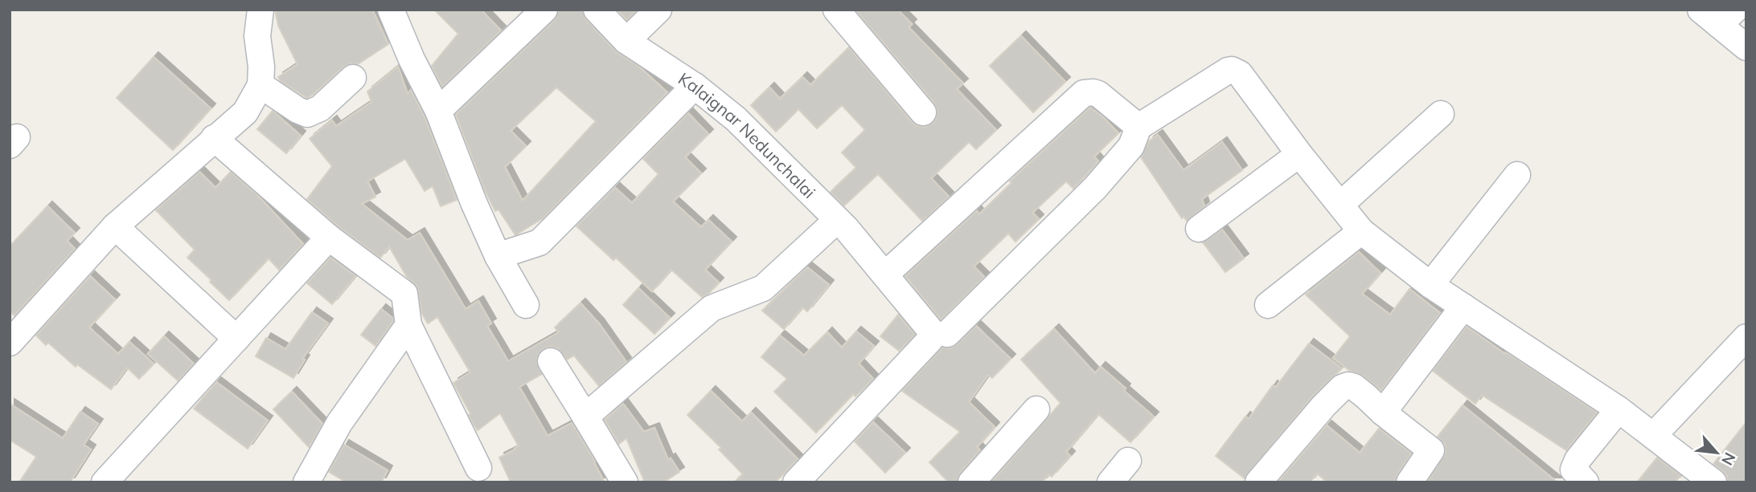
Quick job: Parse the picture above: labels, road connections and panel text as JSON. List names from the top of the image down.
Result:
{
  "streets": {
    "street": ["Kalaignar Nedunchalai"]
  },
  "north": "bottom right"
}
